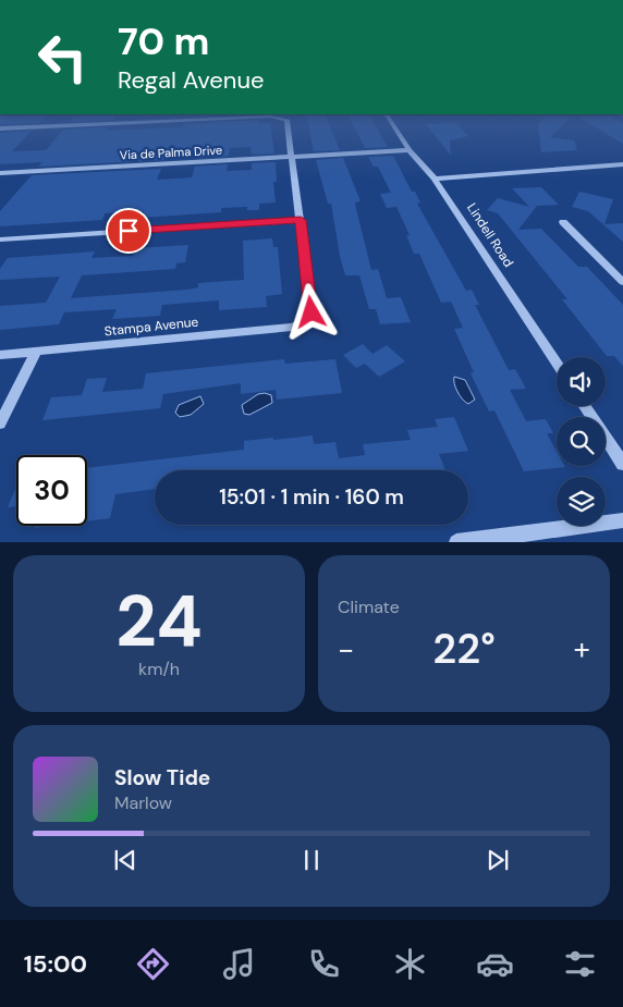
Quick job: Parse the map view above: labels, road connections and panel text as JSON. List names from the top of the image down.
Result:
{
  "streets": {
    "street": ["Via de Palma Drive", "Lindell Road", "Stampa Avenue"]
  },
  "crossings": [
    ["Via de Palma Drive", "Lindell Road"]
  ],
  "page": {
    "turn": ["70 m", "Regal Avenue"],
    "limit": "30",
    "trip": "15:01 · 1 min · 160 m",
    "tile": [
      ["24", "km/h"],
      "Climate"
    ],
    "heat": ["−", "22°", "+"],
    "song": ["Slow Tide", "Marlow"],
    "tabs": "15:00"
  }
}
